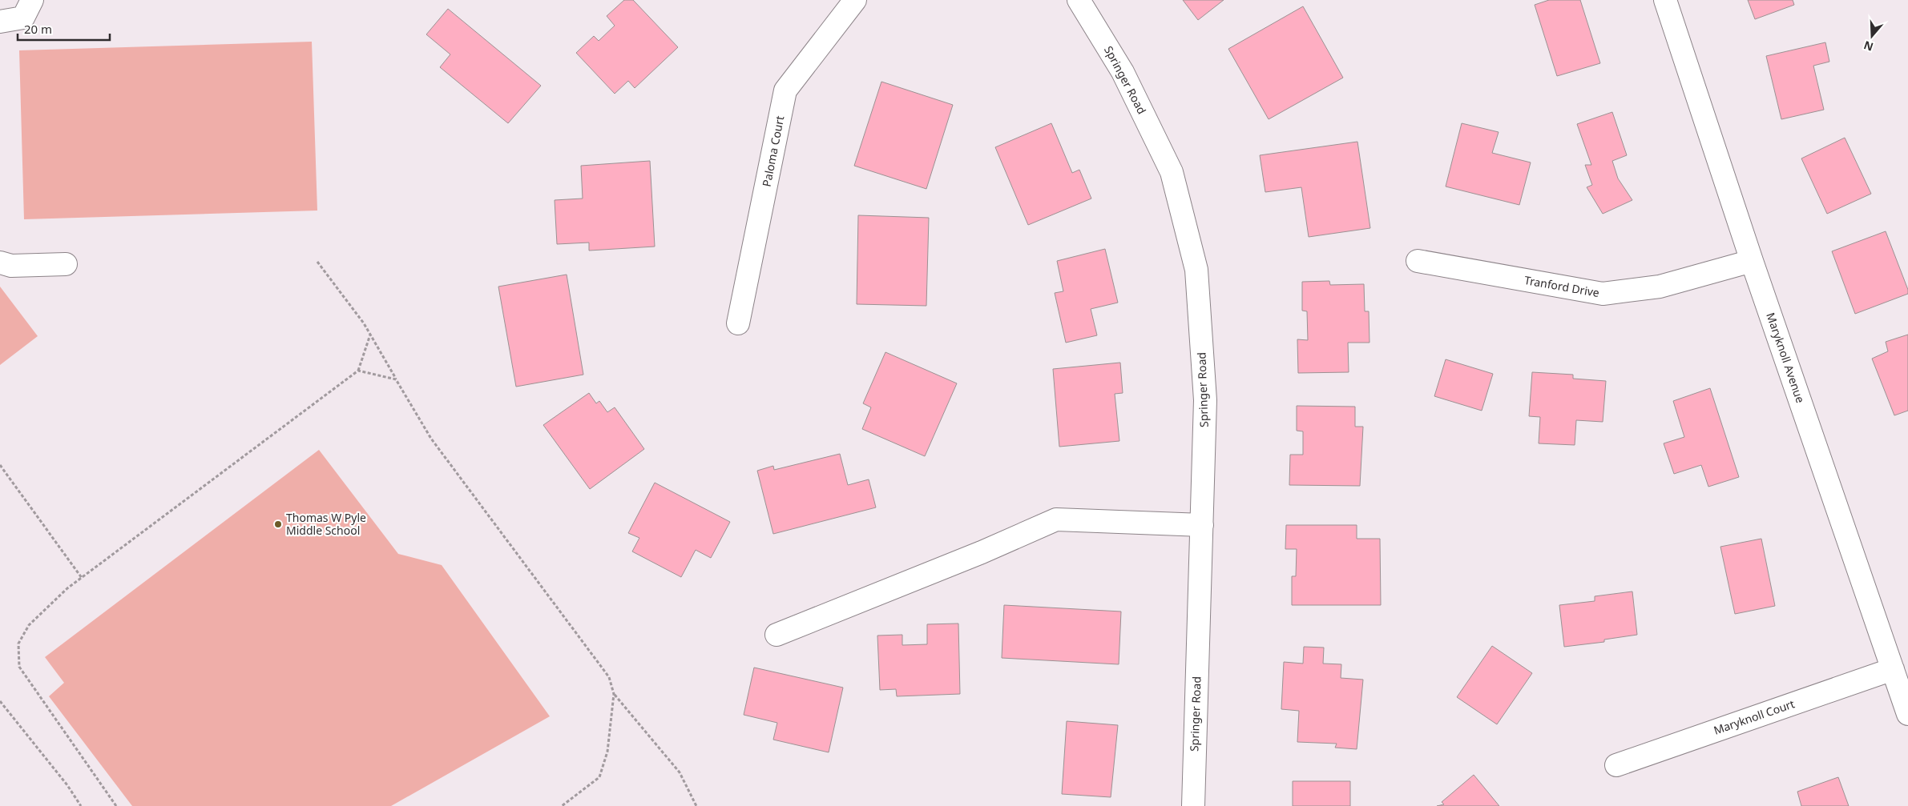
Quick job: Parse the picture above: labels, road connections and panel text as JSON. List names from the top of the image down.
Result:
{
  "streets": {
    "street": [
      "Springer Road",
      "Paloma Court",
      "Tranford Drive",
      "Maryknoll Avenue",
      "Maryknoll Court"
    ]
  },
  "crossings": [
    ["Tranford Drive", "Maryknoll Avenue"],
    ["Maryknoll Avenue", "Maryknoll Court"]
  ],
  "places": ["Thomas W Pyle Middle School"],
  "scale_bar": "20 m",
  "north": "bottom"
}
